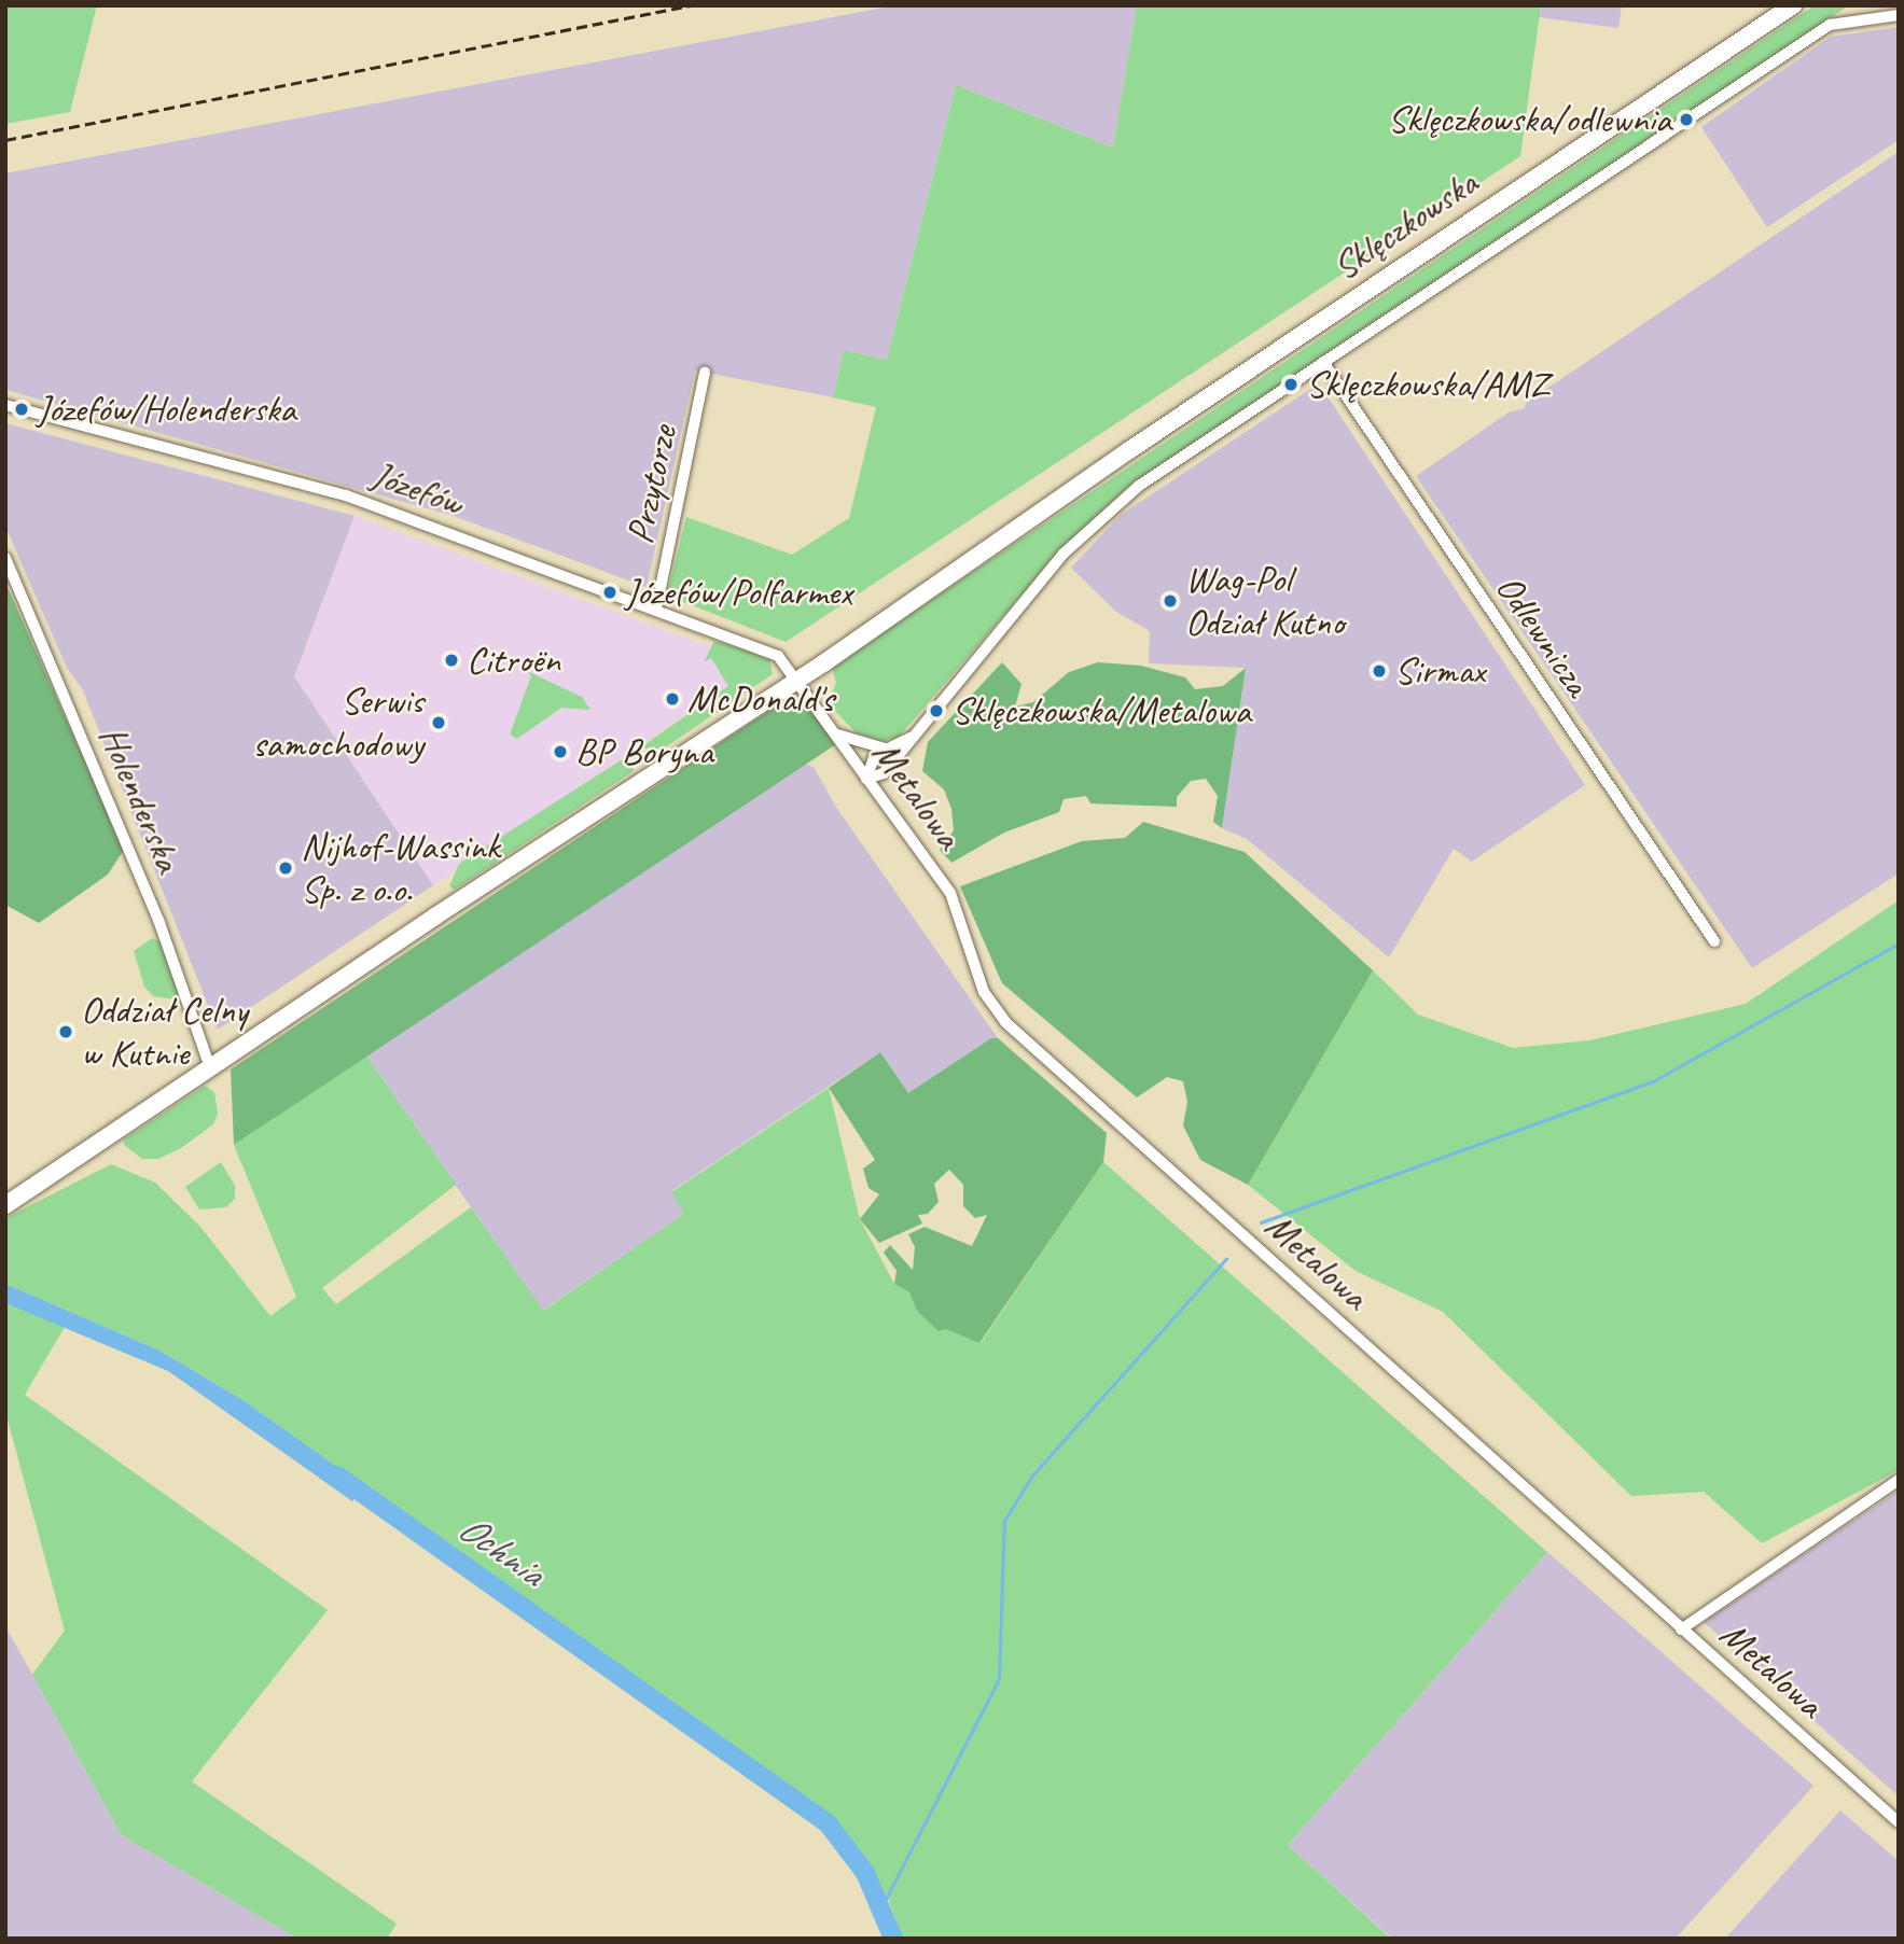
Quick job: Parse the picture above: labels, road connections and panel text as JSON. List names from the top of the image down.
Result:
{
  "streets": {
    "main road": ["Sklęczkowska"],
    "street": [
      "Przytorze",
      "Józefów",
      "Odlewnicza",
      "Metalowa",
      "Holenderska"
    ]
  },
  "crossings": [
    ["Sklęczkowska", "Józefów"],
    ["Sklęczkowska", "Metalowa"],
    ["Sklęczkowska", "Holenderska"],
    ["Przytorze", "Józefów"],
    ["Józefów", "Metalowa"]
  ],
  "water": ["Ochnia"],
  "places": [
    "Sklęczkowska/odlewnia",
    "Sklęczkowska/AMZ",
    "Józefów/Holenderska",
    "Józefów/Polfarmex",
    "Wag-Pol Odział Kutno",
    "Citroën",
    "Sirmax",
    "McDonald's",
    "Sklęczkowska/Metalowa",
    "Serwis samochodowy",
    "BP Boryna",
    "Nijhof-Wassink Sp. z o.o.",
    "Oddział Celny w Kutnie"
  ]
}
